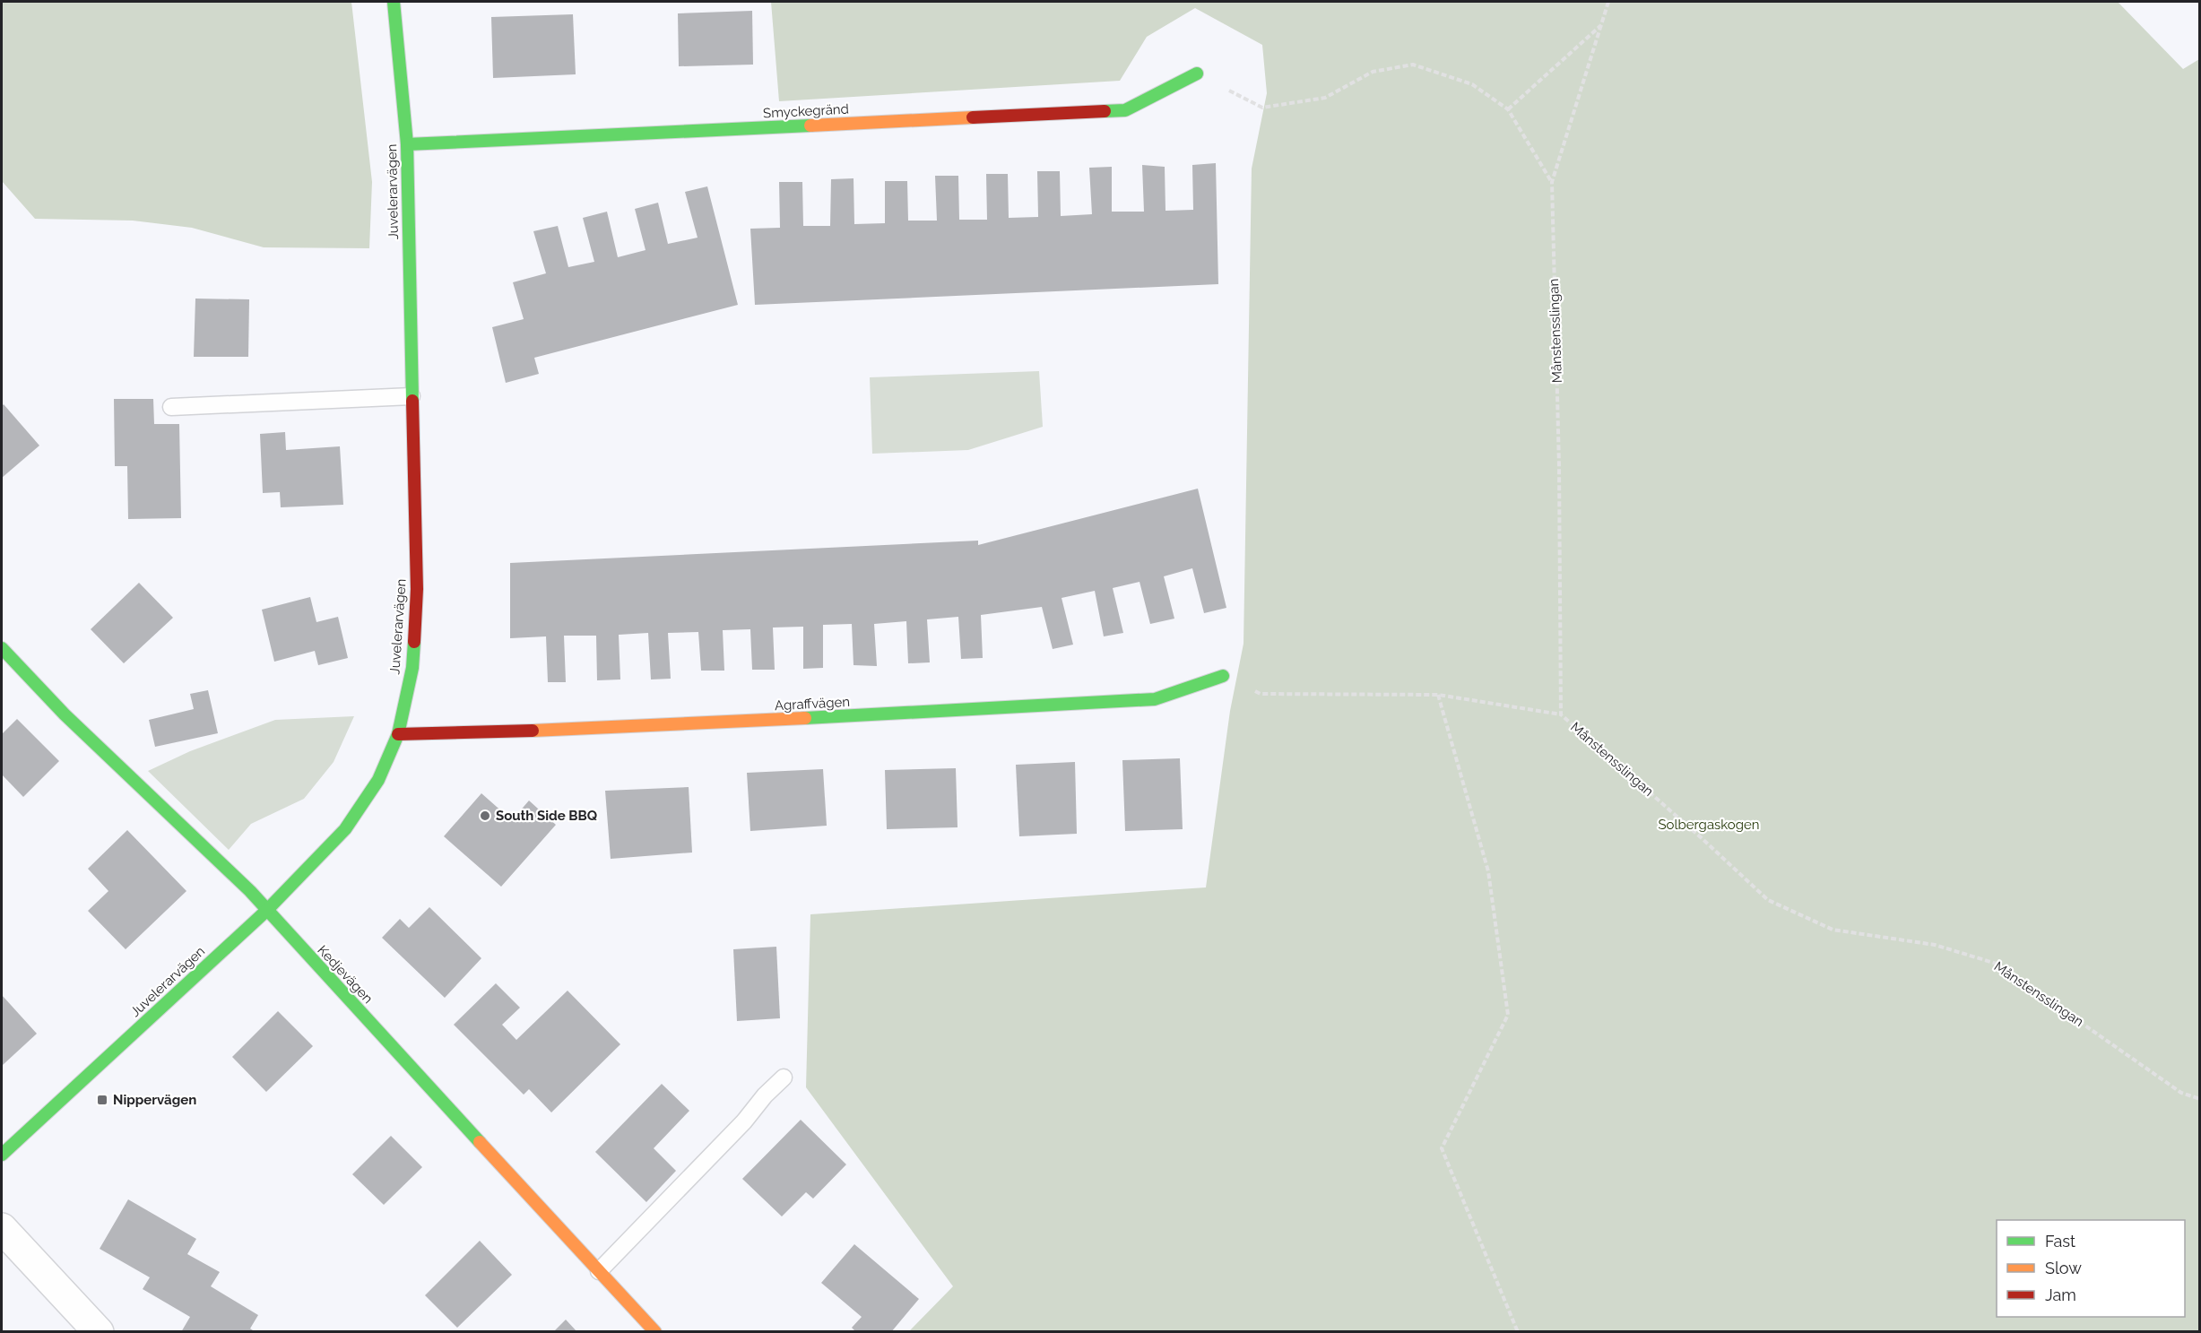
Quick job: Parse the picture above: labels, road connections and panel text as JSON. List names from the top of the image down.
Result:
{
  "streets": {
    "street": [
      "Smyckegränd",
      "Juvelerarvägen",
      "Agraffvägen",
      "Kedjevägen"
    ],
    "path": ["Månstensslingan"]
  },
  "crossings": [
    ["Smyckegränd", "Juvelerarvägen"],
    ["Juvelerarvägen", "Agraffvägen"],
    ["Juvelerarvägen", "Kedjevägen"]
  ],
  "parks": ["Solbergaskogen"],
  "places": {
    "other": ["South Side BBQ"],
    "transit": ["Nippervägen"]
  },
  "legend": ["Fast", "Slow", "Jam"]
}
